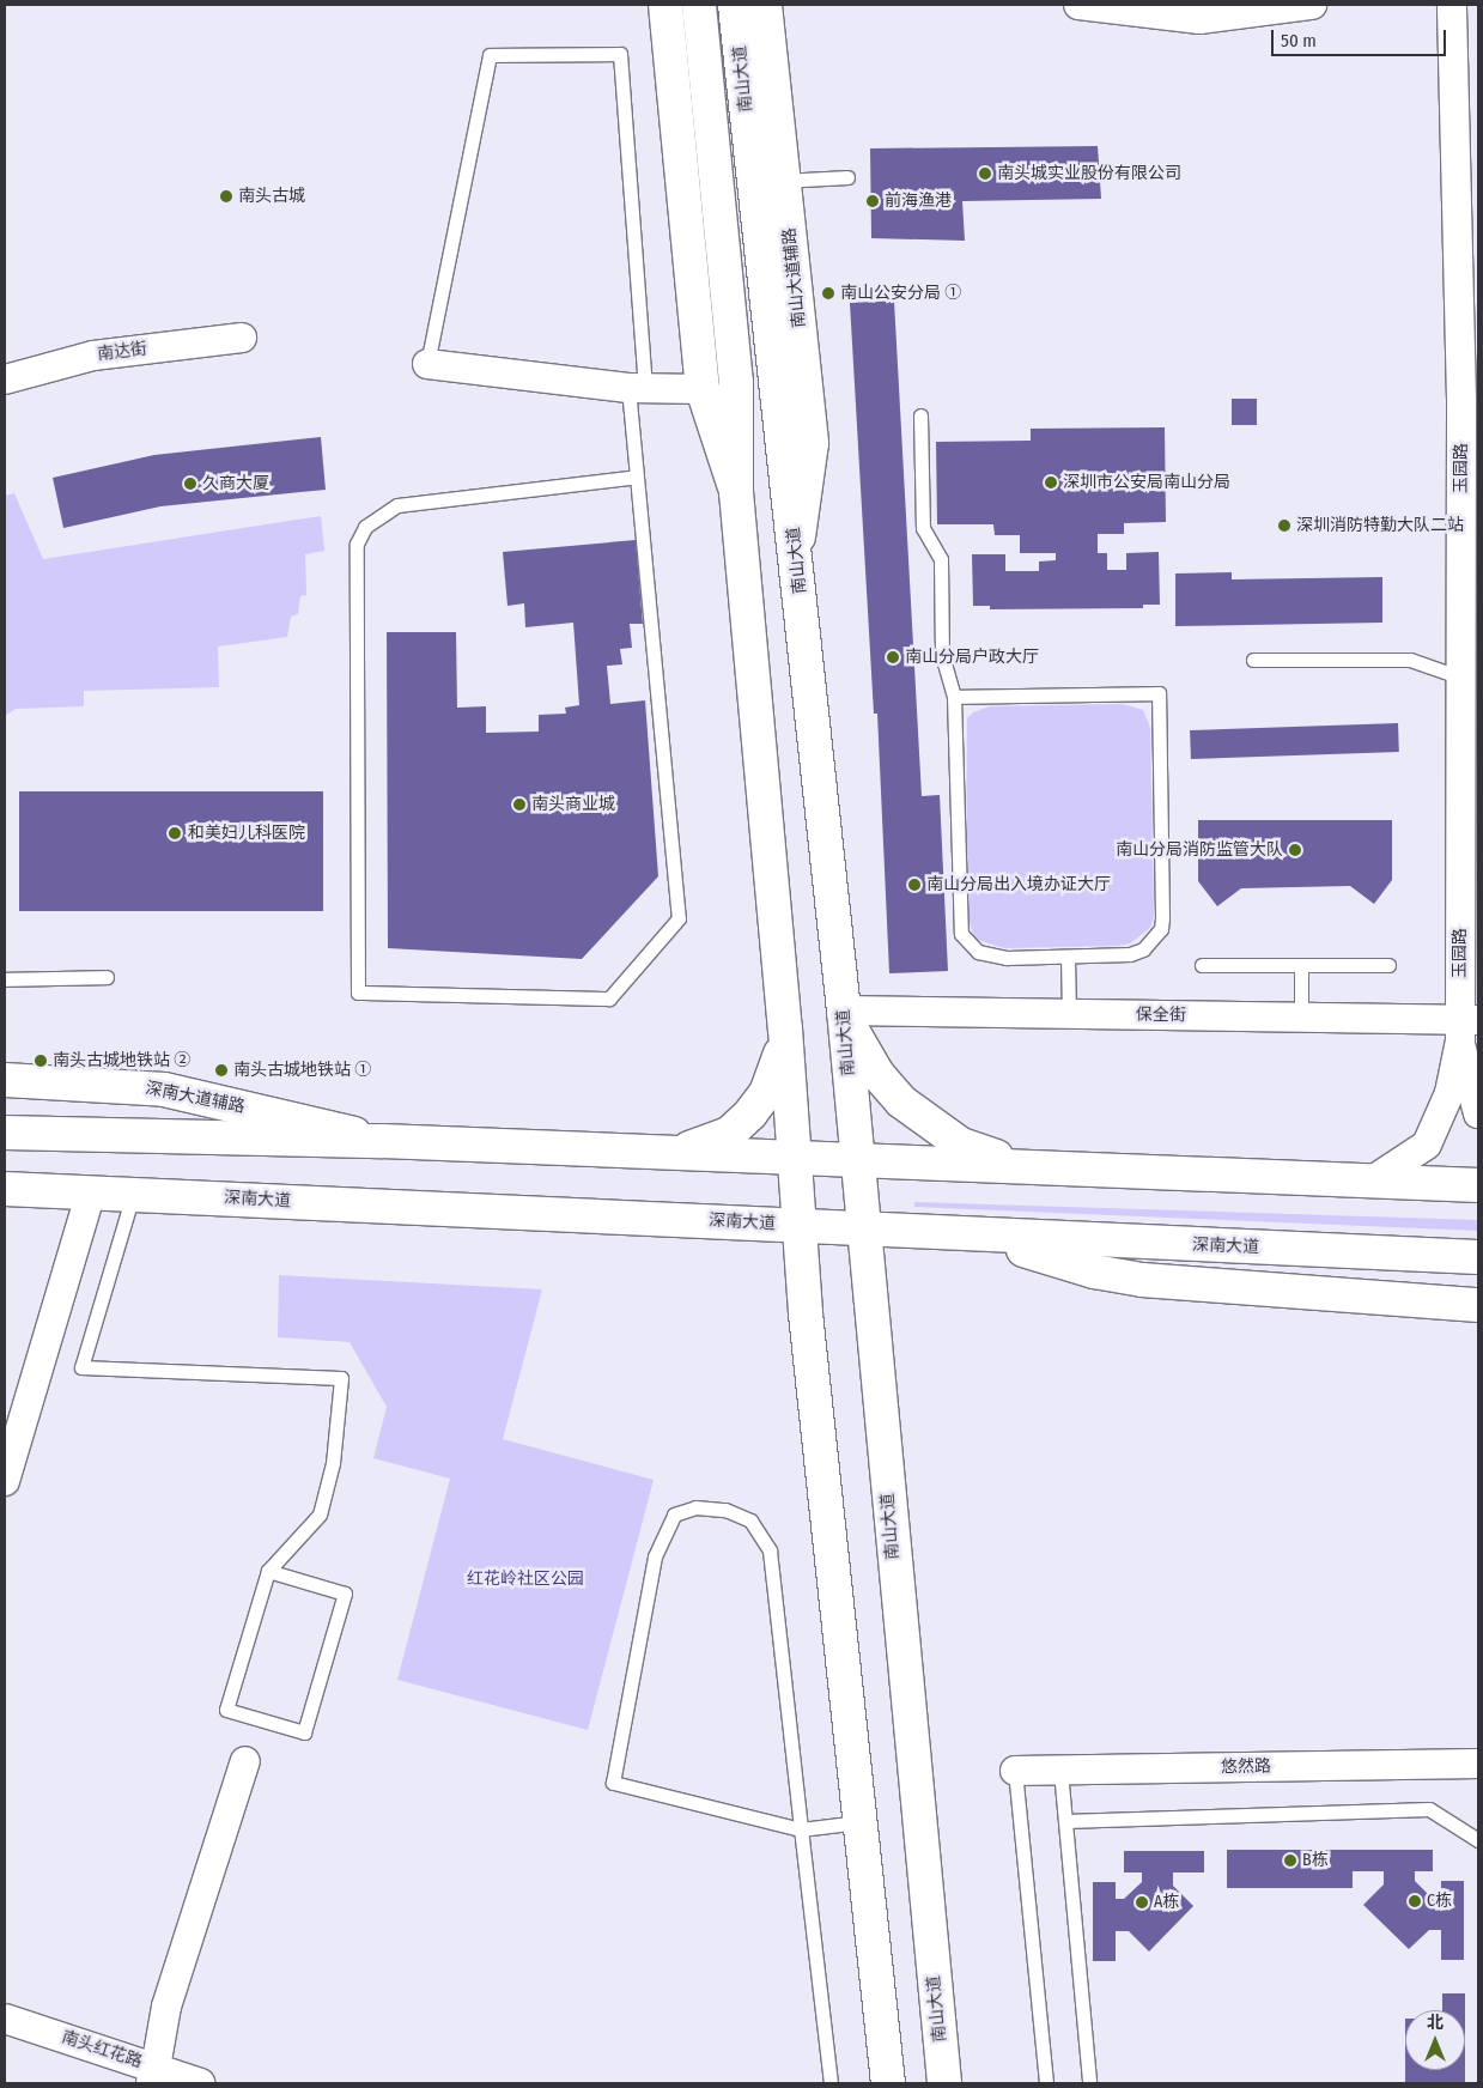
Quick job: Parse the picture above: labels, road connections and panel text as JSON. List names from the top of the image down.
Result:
{
  "streets": {
    "main road": ["南山大道", "深南大道辅路", "深南大道"],
    "street": [
      "南达街",
      "玉园路",
      "保全街",
      "悠然路",
      "南头红花路"
    ]
  },
  "crossings": [
    ["南山大道", "保全街"],
    ["南山大道", "深南大道"],
    ["玉园路", "保全街"]
  ],
  "parks": ["红花岭社区公园"],
  "places": [
    "南头城实业股份有限公司",
    "南头古城",
    "前海渔港",
    "南山公安分局 ①",
    "深圳市公安局南山分局",
    "久商大厦",
    "深圳消防特勤大队二站",
    "南山分局户政大厅",
    "南头商业城",
    "和美妇儿科医院",
    "南山分局消防监管大队",
    "南山分局出入境办证大厅",
    "南头古城地铁站 ②",
    "南头古城地铁站 ①",
    "B栋",
    "C栋",
    "A栋"
  ],
  "scale_bar": "50 m",
  "north": "top"
}
